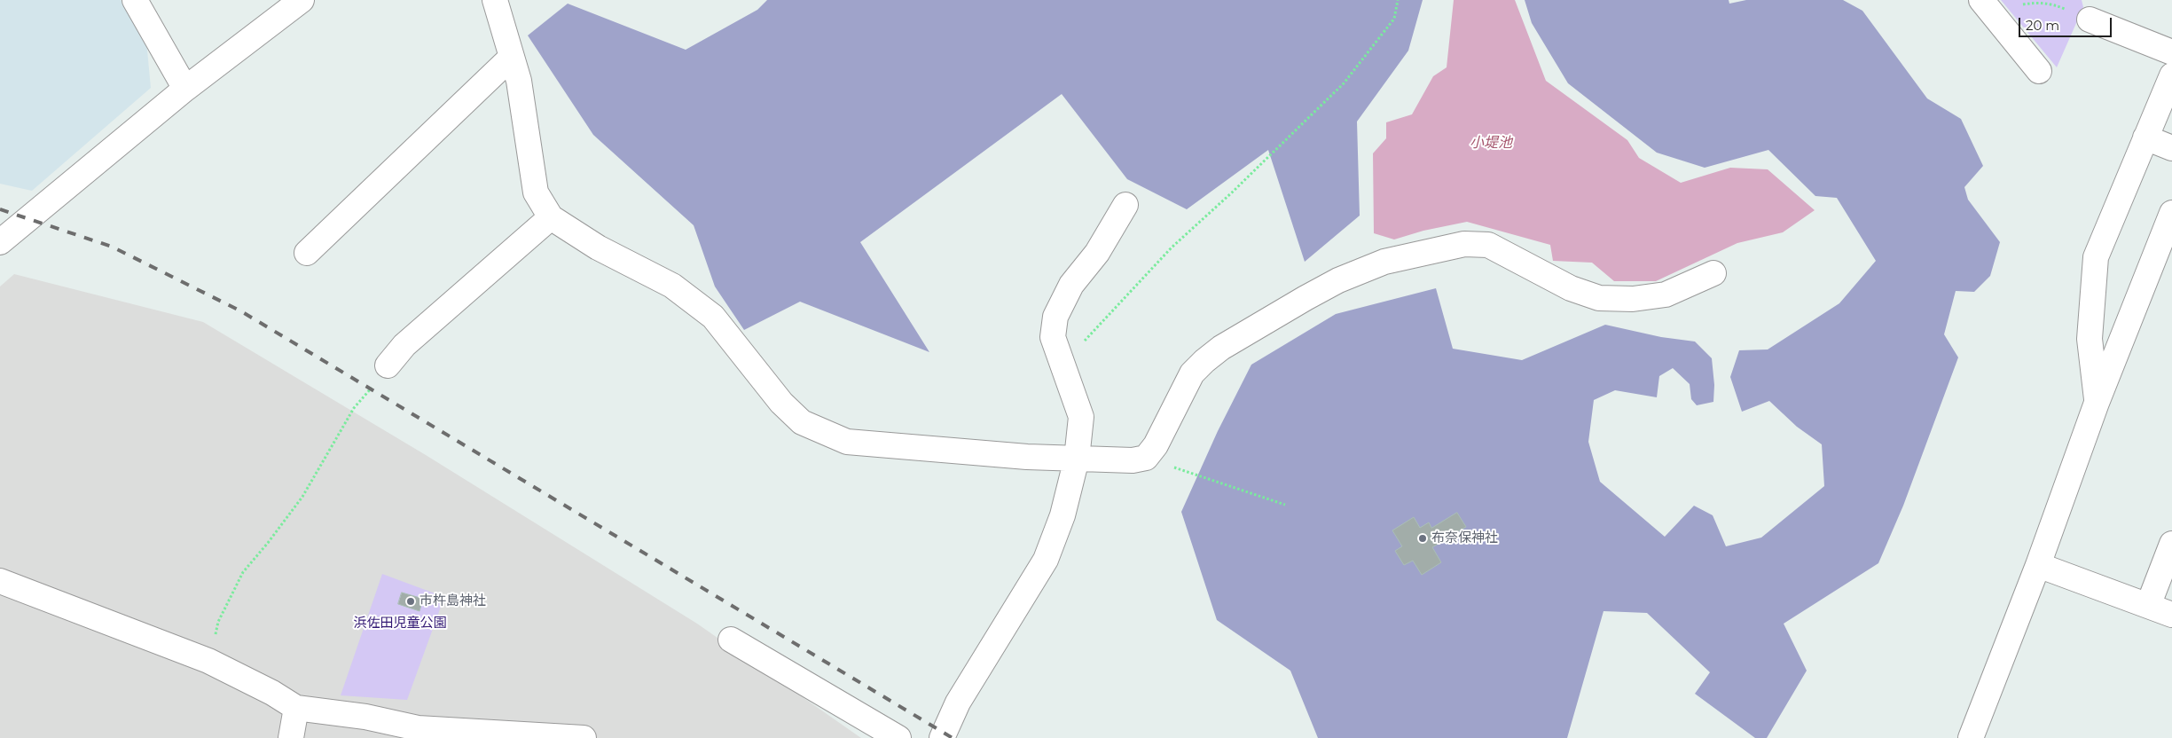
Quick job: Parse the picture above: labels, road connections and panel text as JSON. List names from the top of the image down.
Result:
{
  "water": ["小堤池"],
  "parks": ["浜佐田児童公園"],
  "places": ["布奈保神社", "市杵島神社"],
  "scale_bar": "20 m"
}
